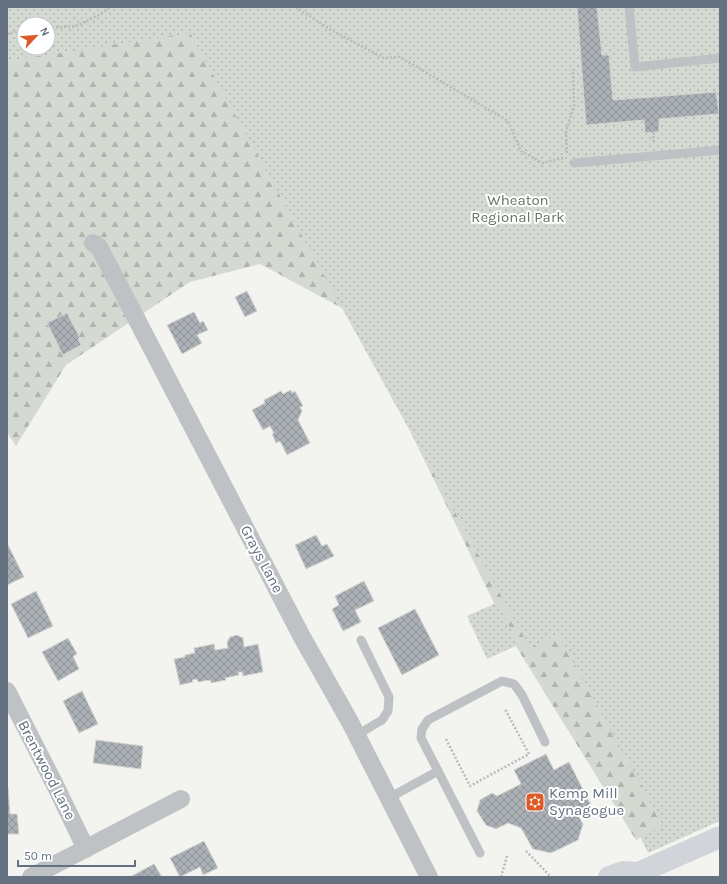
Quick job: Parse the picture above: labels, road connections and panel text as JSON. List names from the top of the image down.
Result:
{
  "streets": {
    "street": ["Grays Lane", "Brentwood Lane"]
  },
  "parks": ["Wheaton Regional Park"],
  "places": {
    "synagogue": ["Kemp Mill Synagogue"]
  },
  "scale_bar": "50 m",
  "north": "top right"
}
